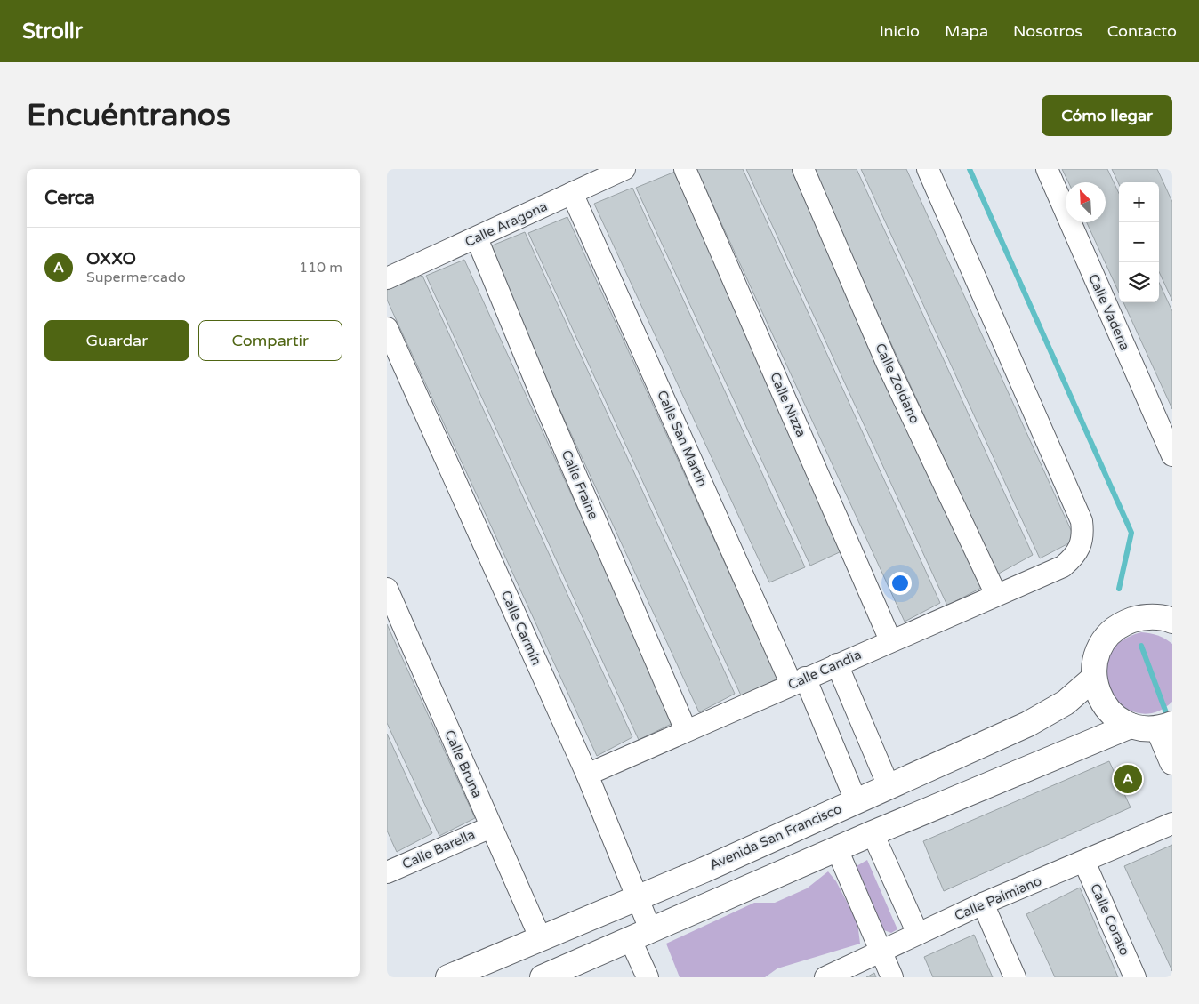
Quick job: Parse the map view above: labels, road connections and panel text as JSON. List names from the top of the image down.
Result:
{
  "streets": {
    "street": [
      "Calle Aragona",
      "Calle Vadena",
      "Calle Zoldano",
      "Calle Nizza",
      "Calle San Martín",
      "Calle Fraine",
      "Calle Carmín",
      "Calle Candia",
      "Calle Bruna",
      "Avenida San Francisco",
      "Calle Barella",
      "Calle Palmiano",
      "Calle Corato"
    ]
  },
  "crossings": [
    ["Calle Aragona", "Calle San Martín"],
    ["Calle Aragona", "Calle Fraine"],
    ["Calle Zoldano", "Calle Candia"],
    ["Calle Nizza", "Calle Candia"],
    ["Calle San Martín", "Calle Candia"],
    ["Calle San Martín", "Avenida San Francisco"],
    ["Calle Fraine", "Calle Candia"],
    ["Calle Carmín", "Calle Candia"],
    ["Calle Carmín", "Avenida San Francisco"],
    ["Calle Bruna", "Avenida San Francisco"],
    ["Calle Bruna", "Calle Barella"],
    ["Calle Palmiano", "Calle Corato"]
  ],
  "north": "top left",
  "page": {
    "header": "Strollr",
    "nav": [
      "Inicio",
      "Mapa",
      "Nosotros",
      "Contacto"
    ],
    "buttons": [
      "Cómo llegar",
      ["Guardar", "Compartir"]
    ],
    "title": "Encuéntranos",
    "heading": "Cerca",
    "map_buttons": ["+", "−"],
    "list": [
      {
        "mark": "A",
        "name": "OXXO",
        "note": "Supermercado",
        "value": "110 m"
      }
    ],
    "pins": "A"
  }
}
